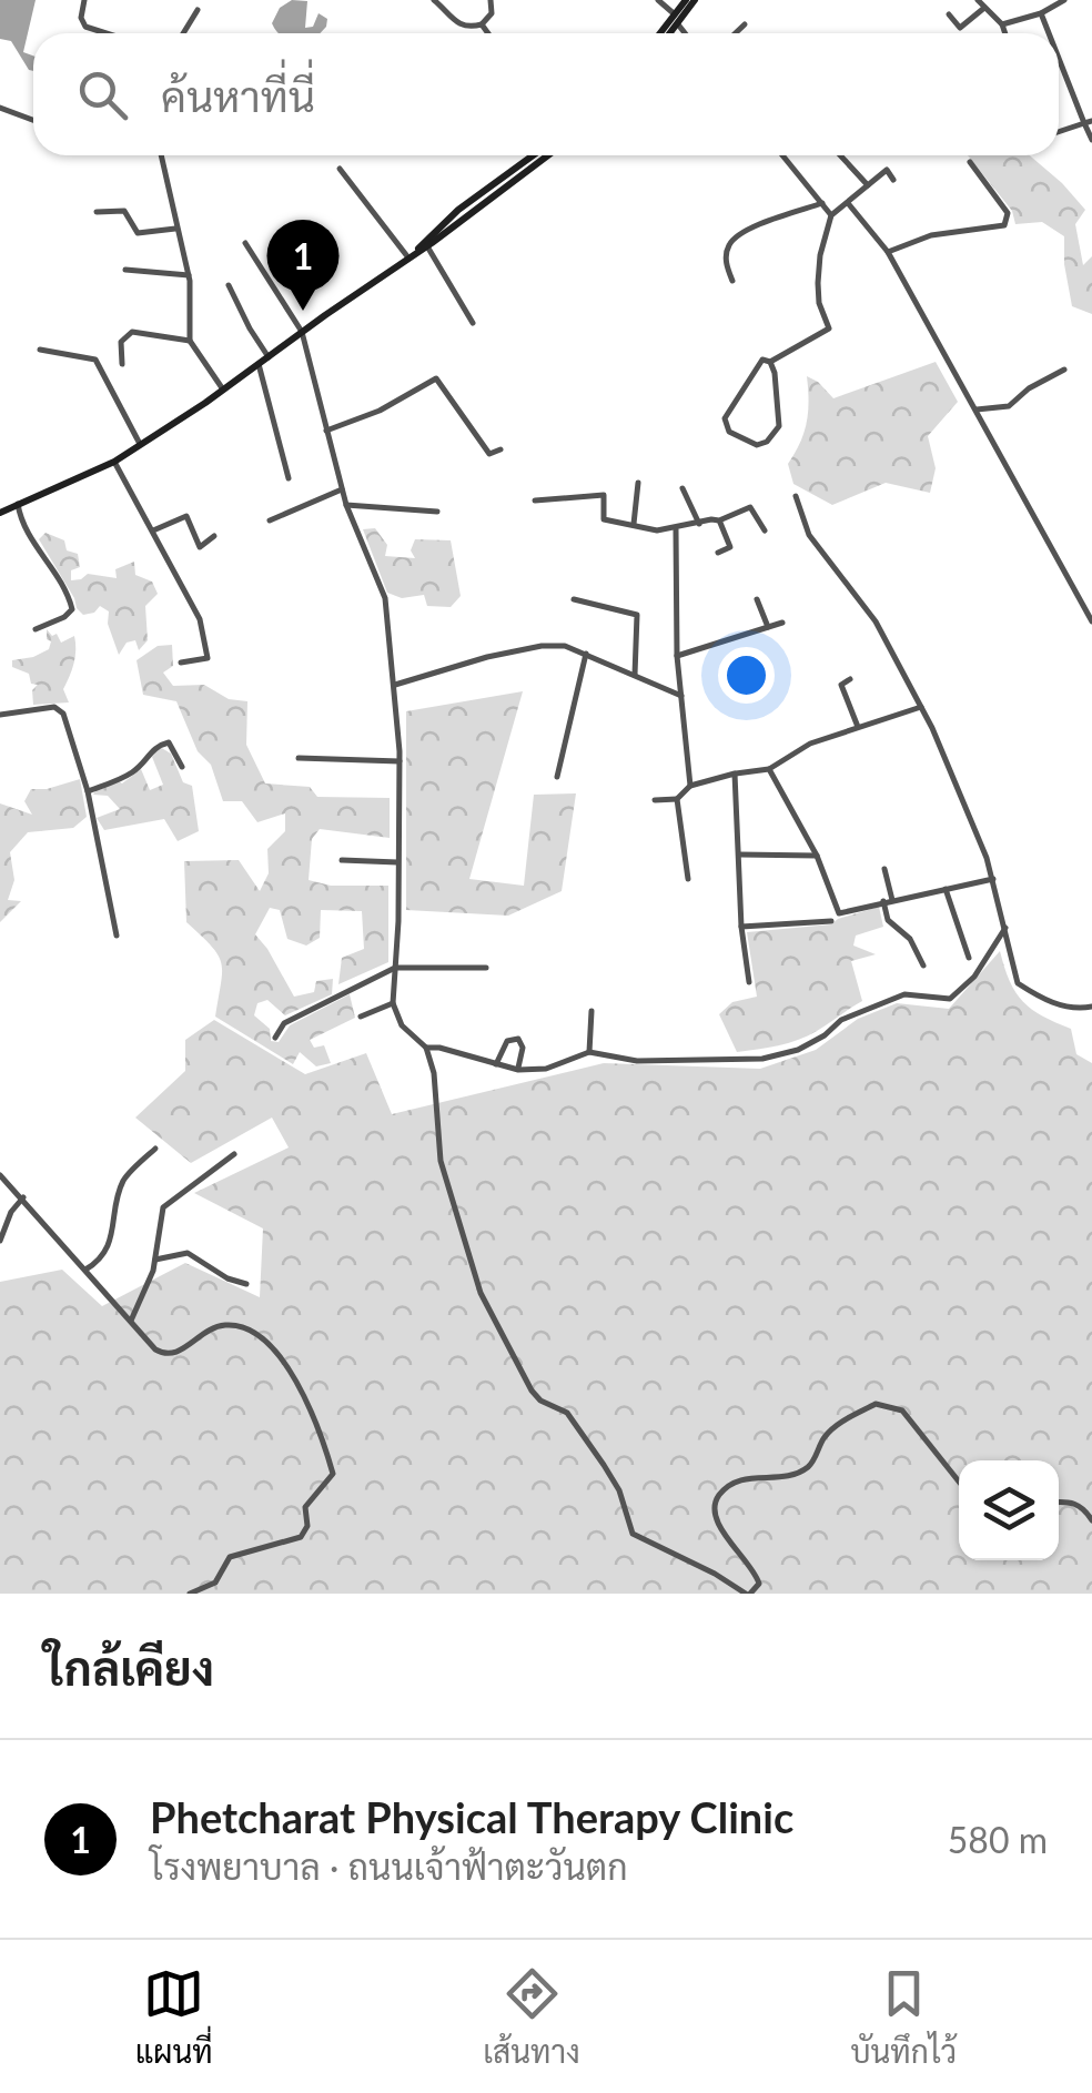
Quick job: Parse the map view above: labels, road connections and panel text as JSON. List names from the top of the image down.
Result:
{
  "page": {
    "search": "ค้นหาที่นี่",
    "pins": "1",
    "heading": "ใกล้เคียง",
    "list": [
      {
        "mark": "1",
        "name": "Phetcharat Physical Therapy Clinic",
        "note": "โรงพยาบาล · ถนนเจ้าฟ้าตะวันตก",
        "value": "580 m"
      }
    ],
    "nav": ["แผนที่", "เส้นทาง", "บันทึกไว้"]
  }
}
